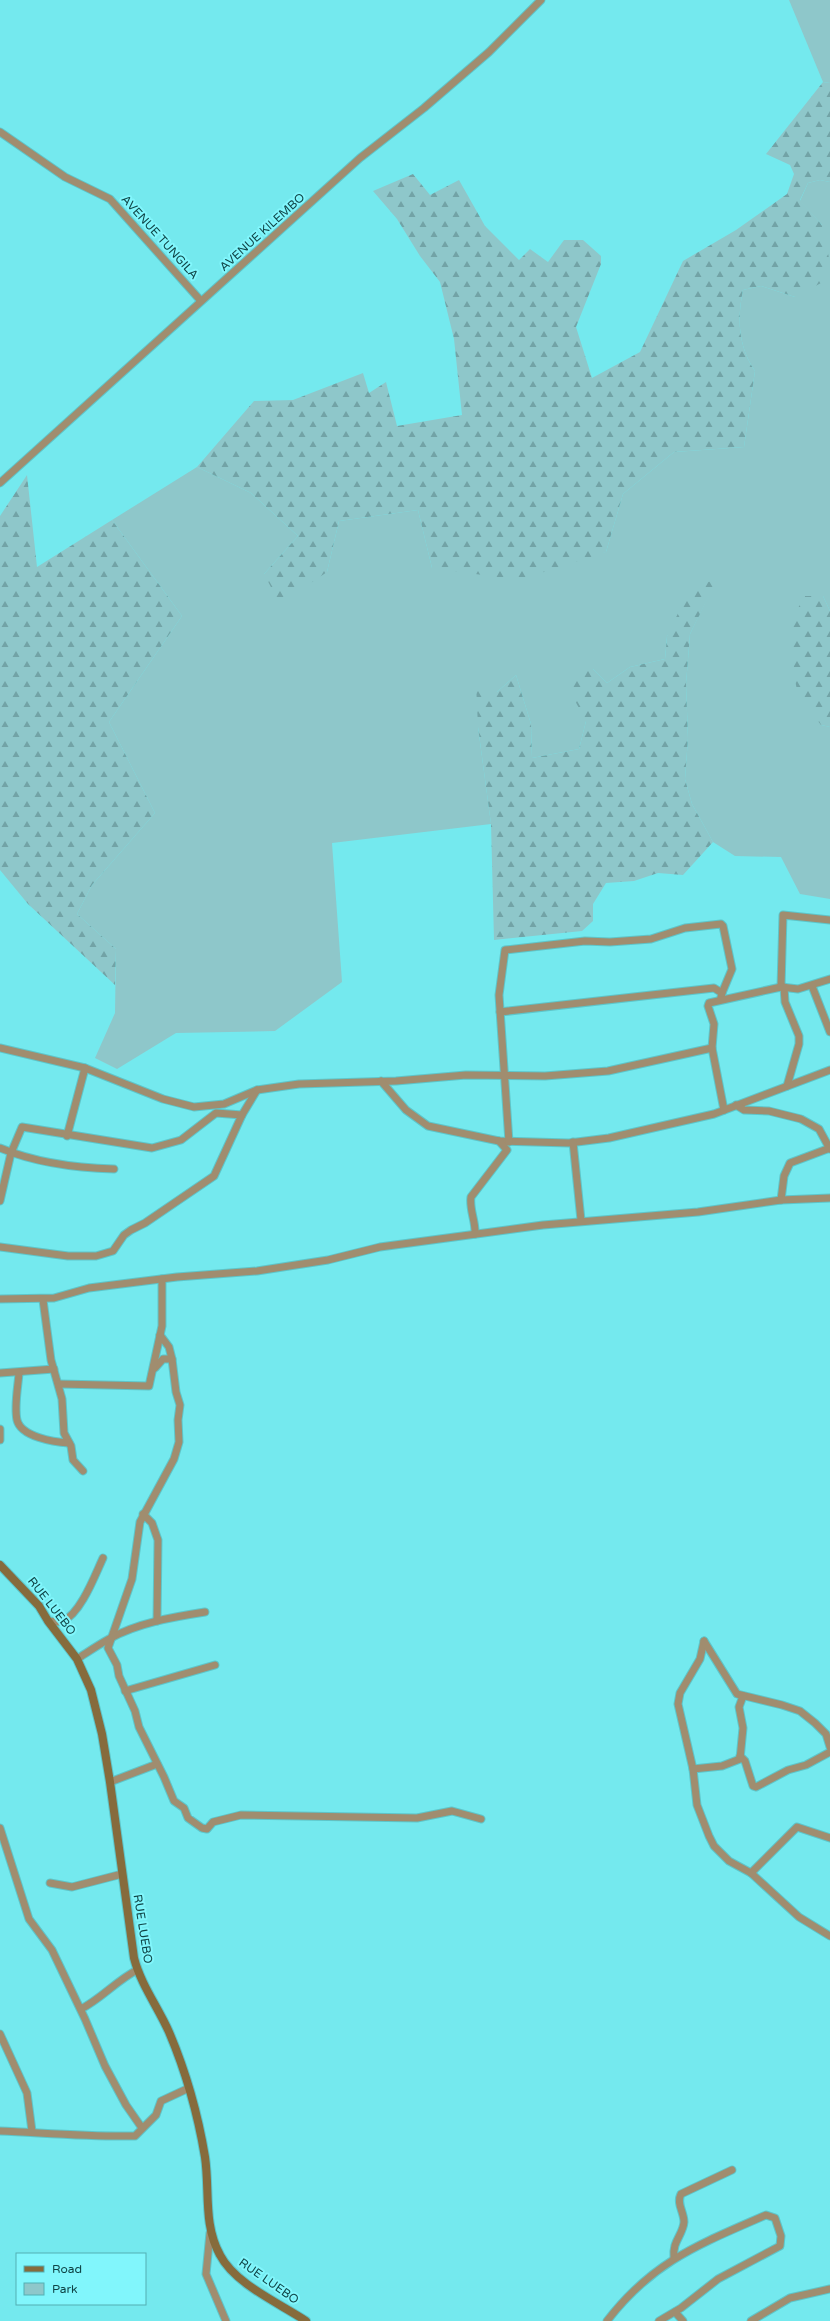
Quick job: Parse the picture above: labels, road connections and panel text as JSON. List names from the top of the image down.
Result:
{
  "streets": {
    "street": ["AVENUE KILEMBO", "AVENUE TUNGILA", "RUE LUEBO"]
  },
  "crossings": [
    ["AVENUE KILEMBO", "AVENUE TUNGILA"]
  ],
  "legend": ["Road", "Park"]
}
